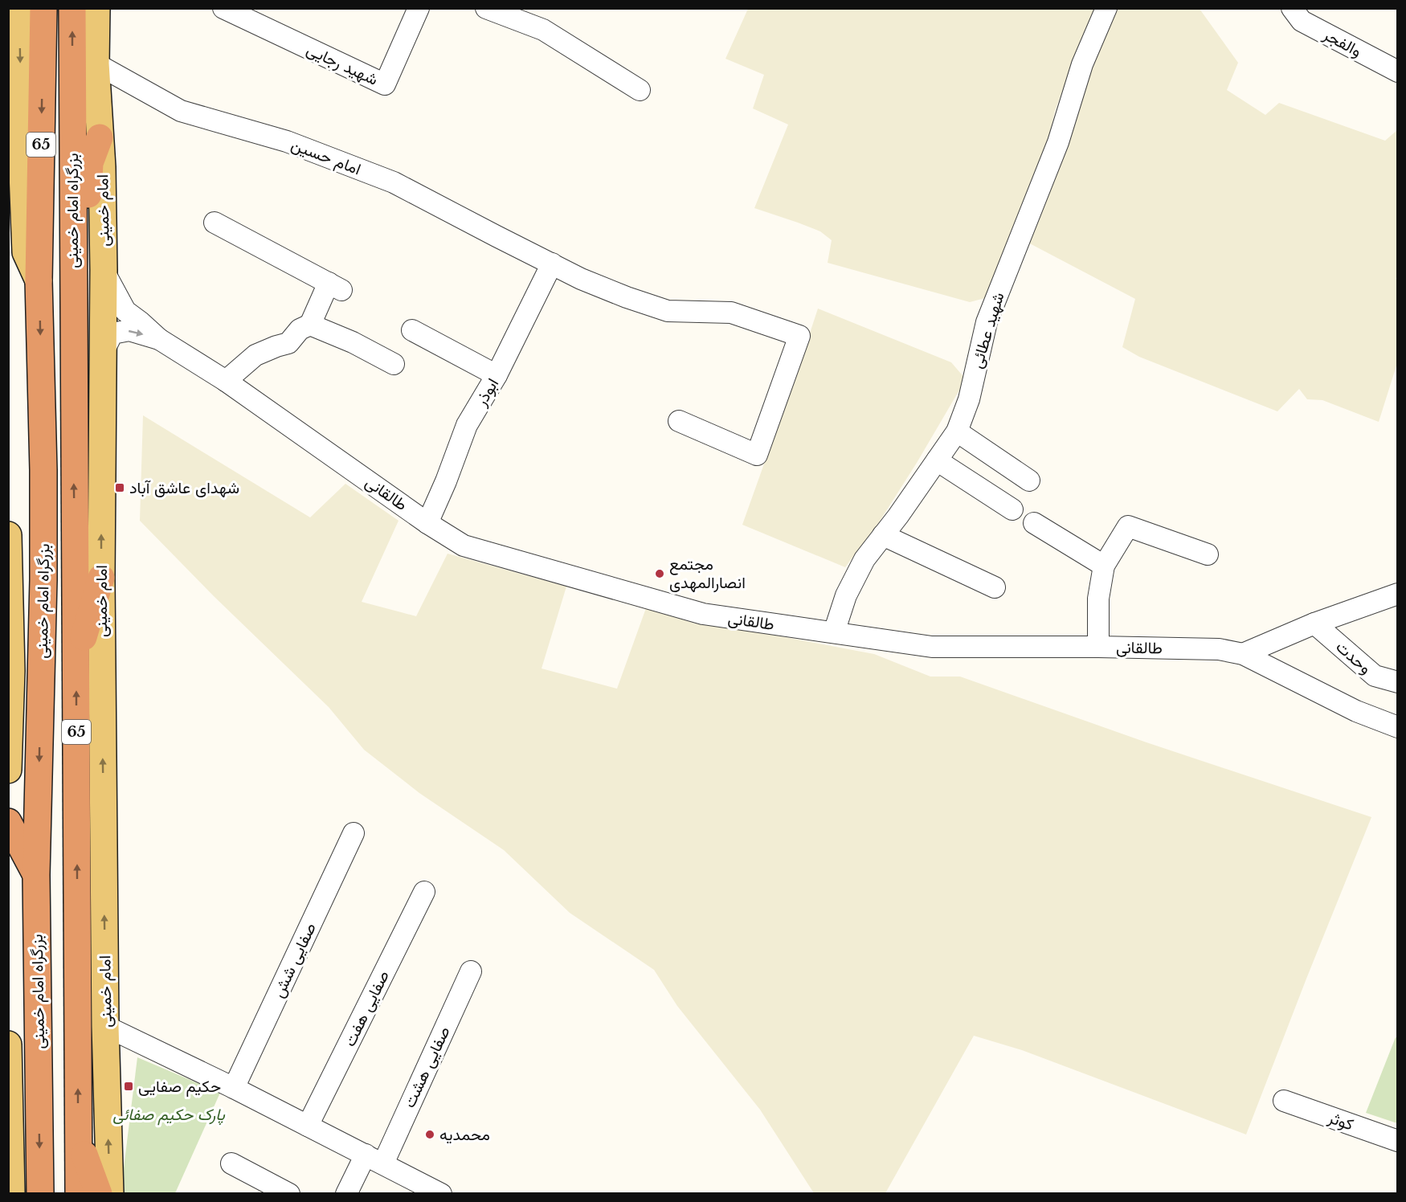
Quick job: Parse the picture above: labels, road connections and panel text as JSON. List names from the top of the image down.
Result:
{
  "streets": {
    "highway": ["65", "بزرگراه امام خمینی"],
    "main road": ["امام خمینی"],
    "street": [
      "والفجر",
      "شهید رجایی",
      "امام حسین",
      "شهید عطائی",
      "ابوذر",
      "طالقانی",
      "وحدت",
      "صفایی شش",
      "صفایی هفت",
      "صفایی هشت",
      "کوثر"
    ]
  },
  "crossings": [
    ["امام حسین", "امام خمینی"],
    ["امام حسین", "ابوذر"],
    ["شهید عطائی", "طالقانی"],
    ["ابوذر", "طالقانی"]
  ],
  "parks": ["پارک حکیم صفائی"],
  "places": {
    "transit": ["شهدای عاشق آباد", "حکیم صفایی"],
    "other": ["مجتمع انصارالمهدی", "محمدیه"]
  }
}
